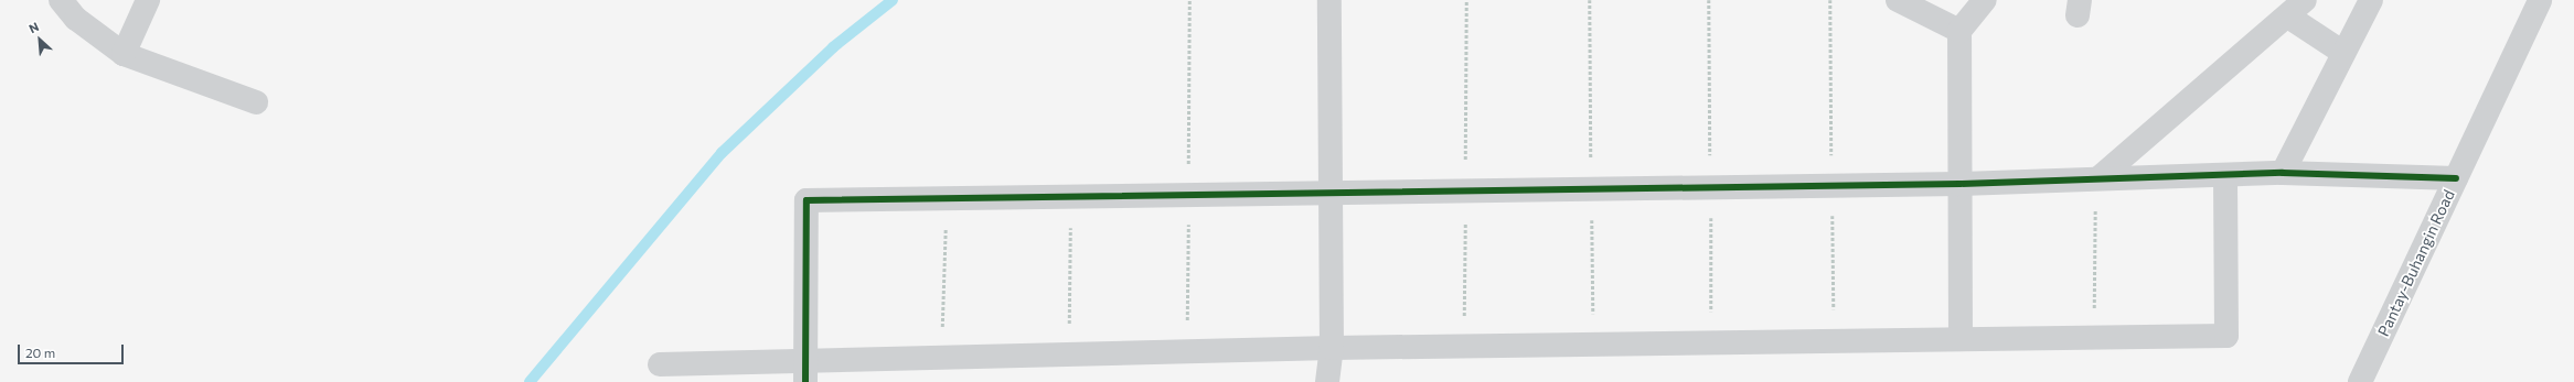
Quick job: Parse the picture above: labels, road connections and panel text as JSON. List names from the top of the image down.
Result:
{
  "streets": {
    "street": ["Pantay-Buhangin Road"]
  },
  "scale_bar": "20 m",
  "north": "top left"
}
